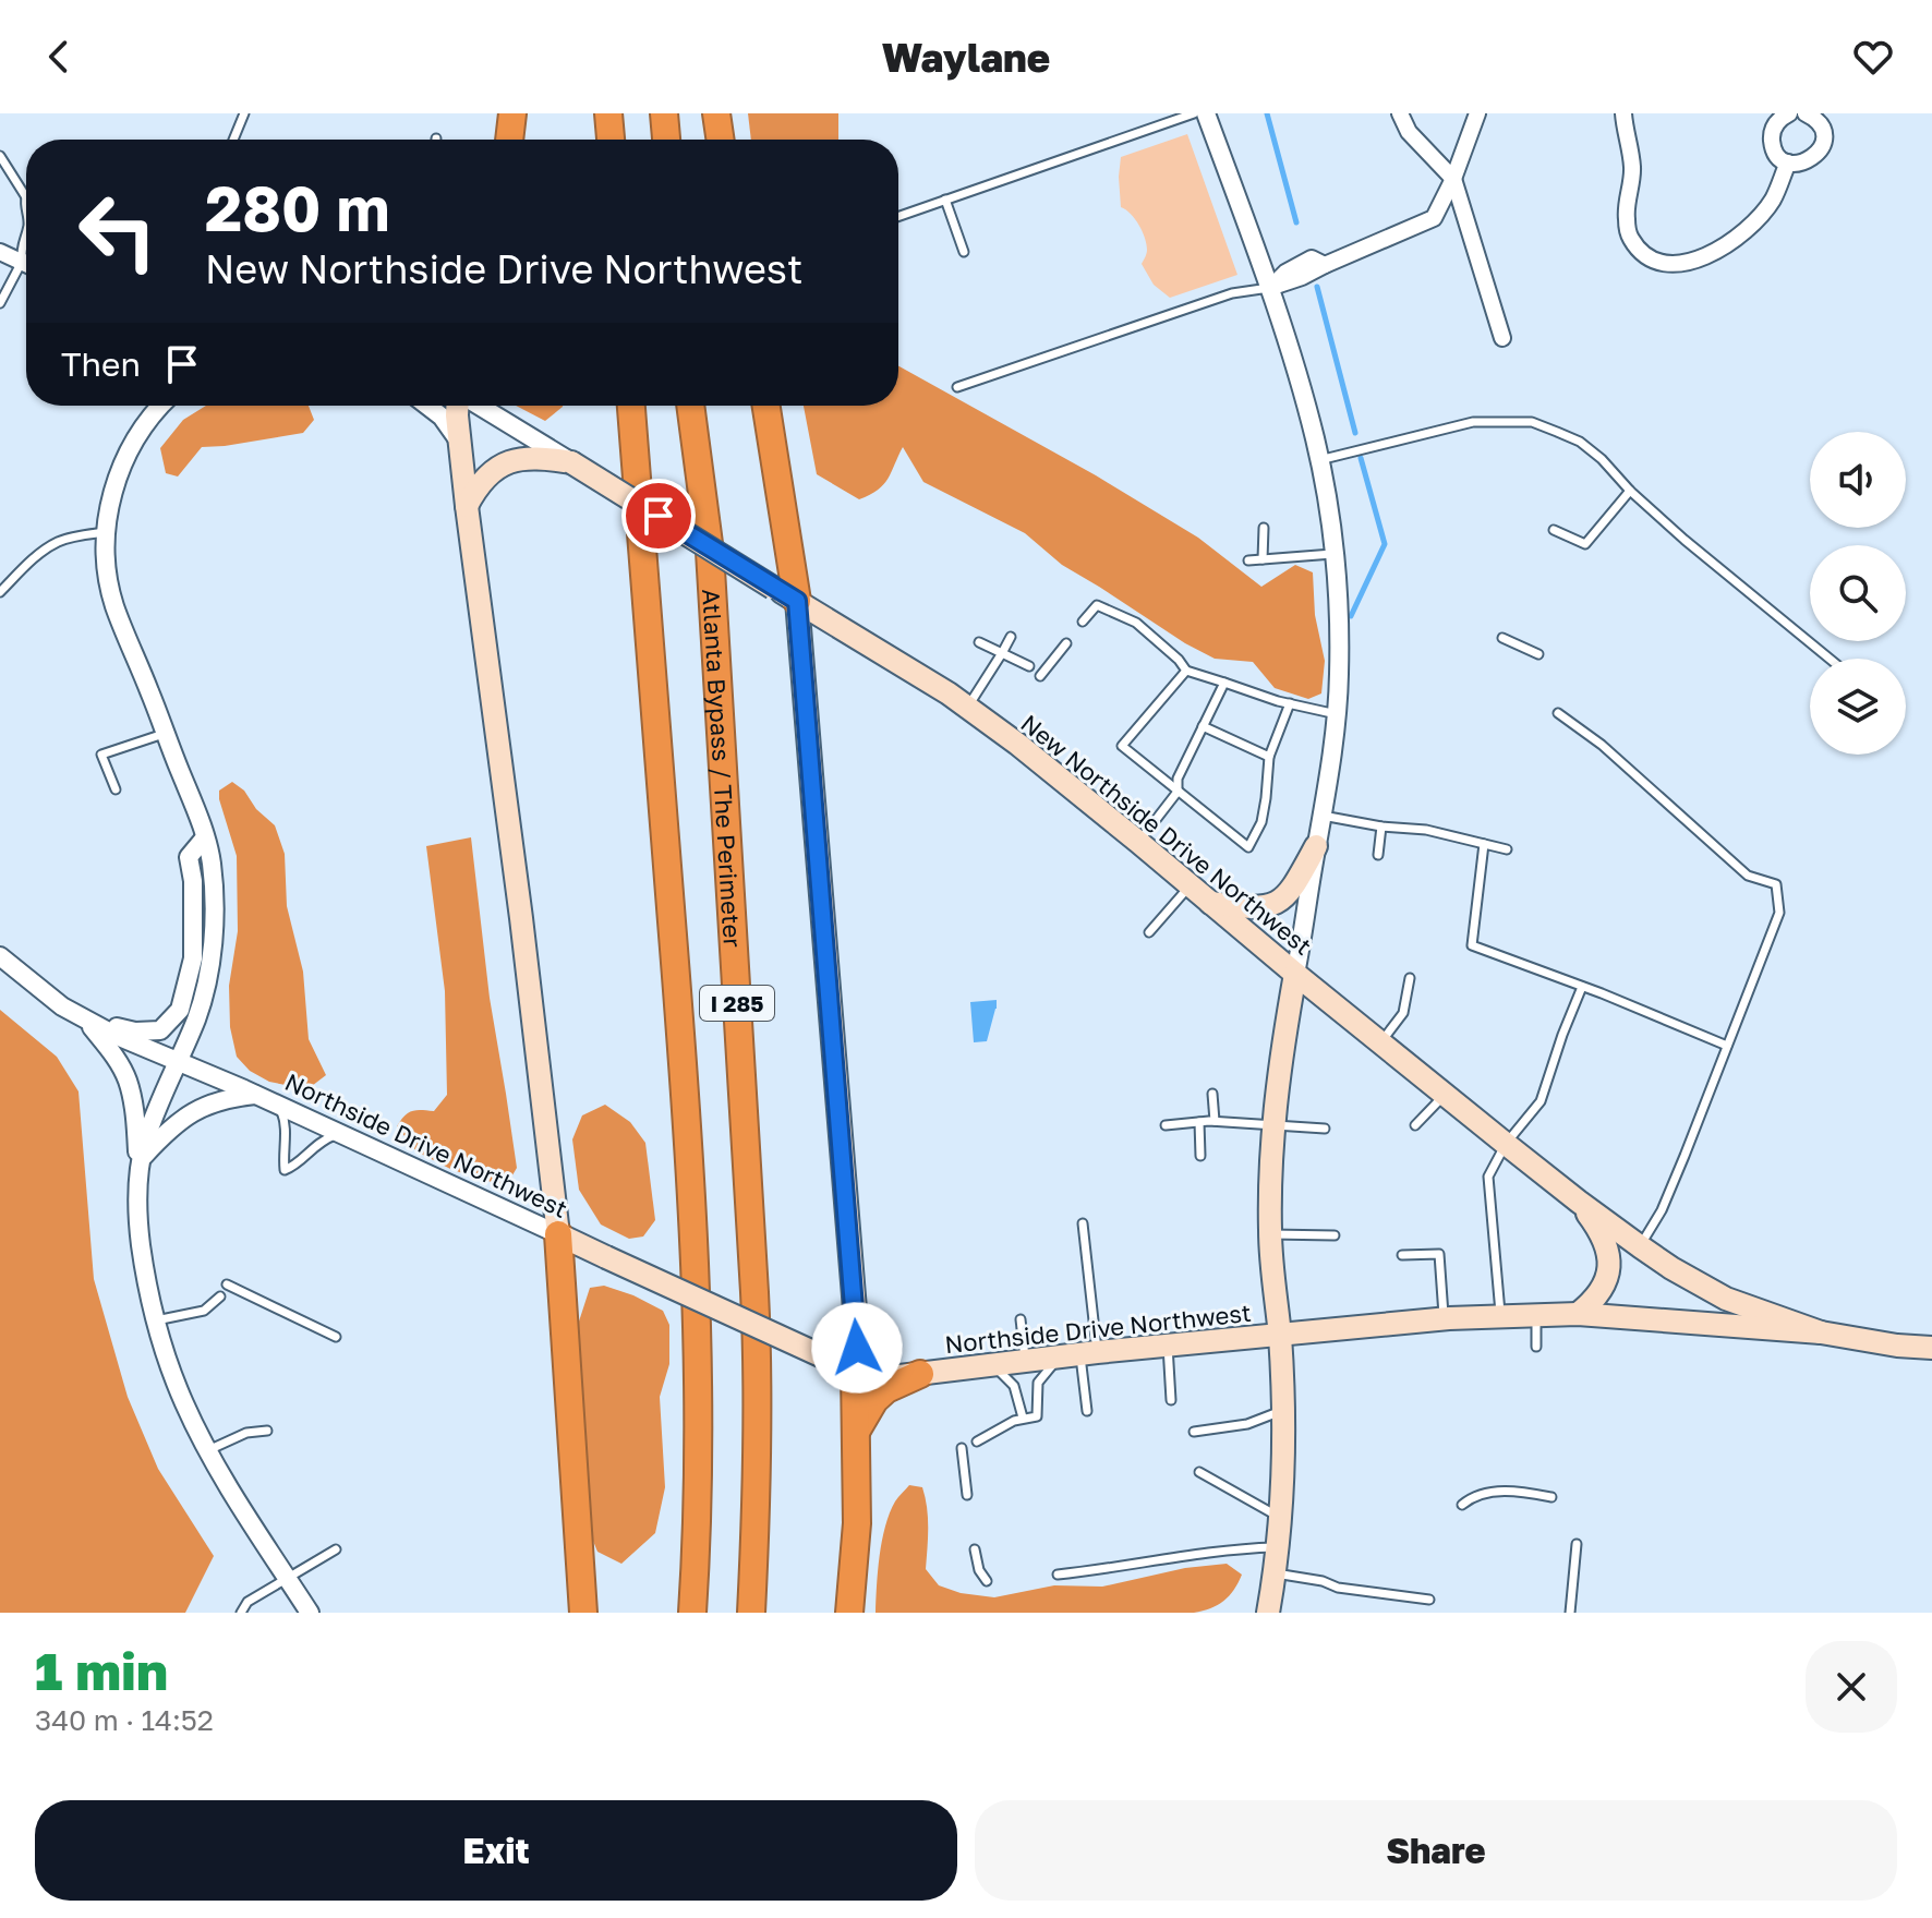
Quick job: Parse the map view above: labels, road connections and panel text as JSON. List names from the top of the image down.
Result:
{
  "streets": {
    "highway": ["Atlanta Bypass / The Perimeter", "I 285"],
    "main road": ["New Northside Drive Northwest", "Northside Drive Northwest"]
  },
  "crossings": [
    ["New Northside Drive Northwest", "Northside Drive Northwest"]
  ],
  "page": {
    "header": "Waylane",
    "turn": ["280 m", "New Northside Drive Northwest"],
    "then": "Then",
    "heading": ["1 min", "340 m · 14:52"],
    "buttons": ["Exit", "Share"]
  }
}
